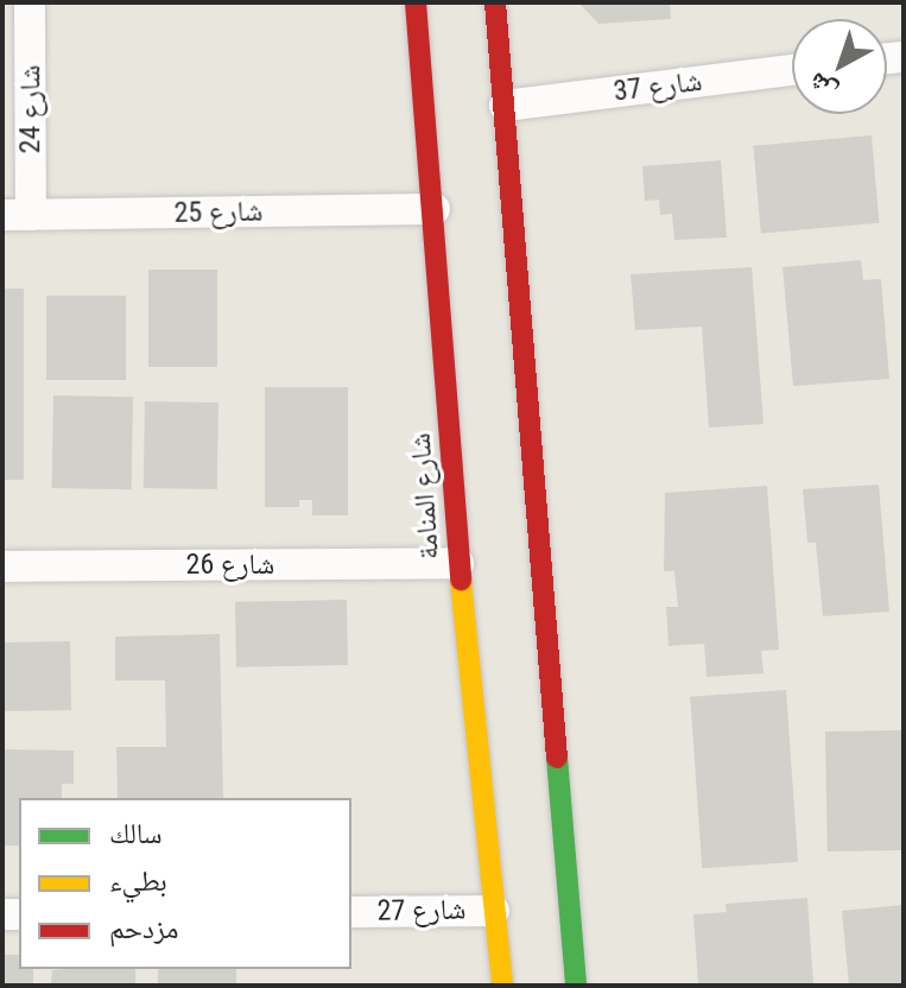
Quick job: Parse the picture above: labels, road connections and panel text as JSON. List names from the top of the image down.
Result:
{
  "streets": {
    "street": [
      "شارع 37",
      "شارع 24",
      "شارع 25",
      "شارع المنامة",
      "شارع 26",
      "شارع 27"
    ]
  },
  "crossings": [
    ["شارع 24", "شارع 25"],
    ["شارع 25", "شارع المنامة"],
    ["شارع المنامة", "شارع 26"],
    ["شارع المنامة", "شارع 27"]
  ],
  "legend": ["سالك", "بطيء", "مزدحم"],
  "north": "bottom left"
}
